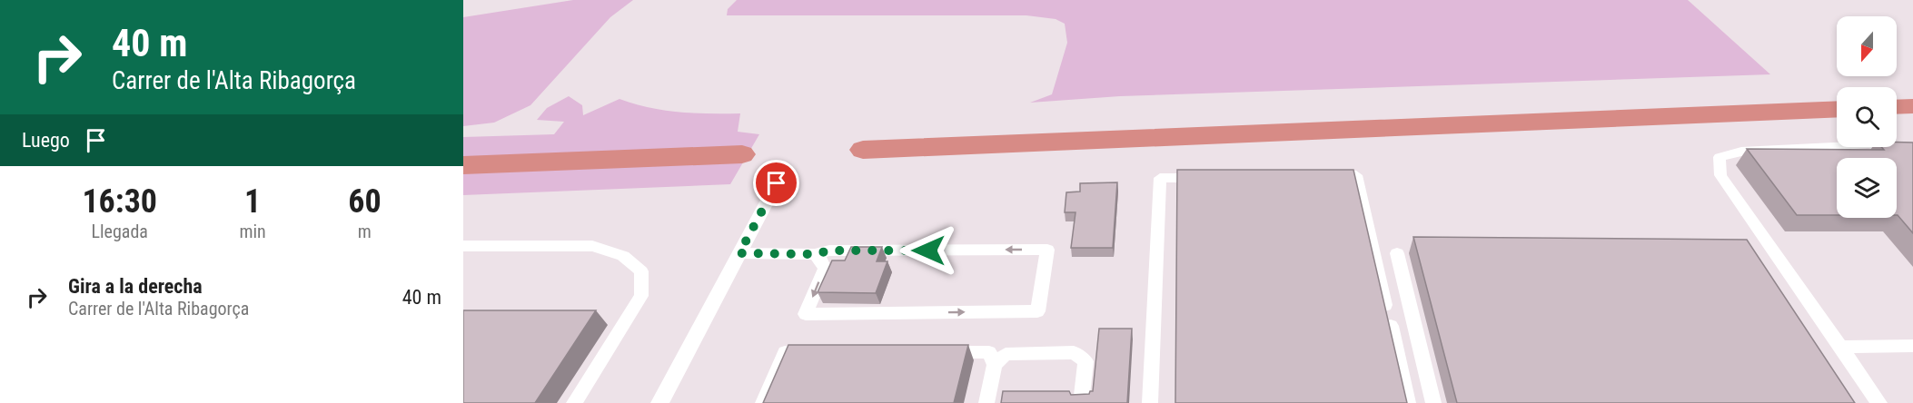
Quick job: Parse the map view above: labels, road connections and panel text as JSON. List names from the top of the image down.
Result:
{
  "north": "bottom",
  "page": {
    "turn": ["40 m", "Carrer de l'Alta Ribagorça"],
    "then": "Luego",
    "eta": [
      "16:30",
      "Llegada",
      "1",
      "min",
      "60",
      "m"
    ],
    "list": [
      {
        "name": "Gira a la derecha",
        "note": "Carrer de l'Alta Ribagorça",
        "value": "40 m"
      }
    ]
  }
}
